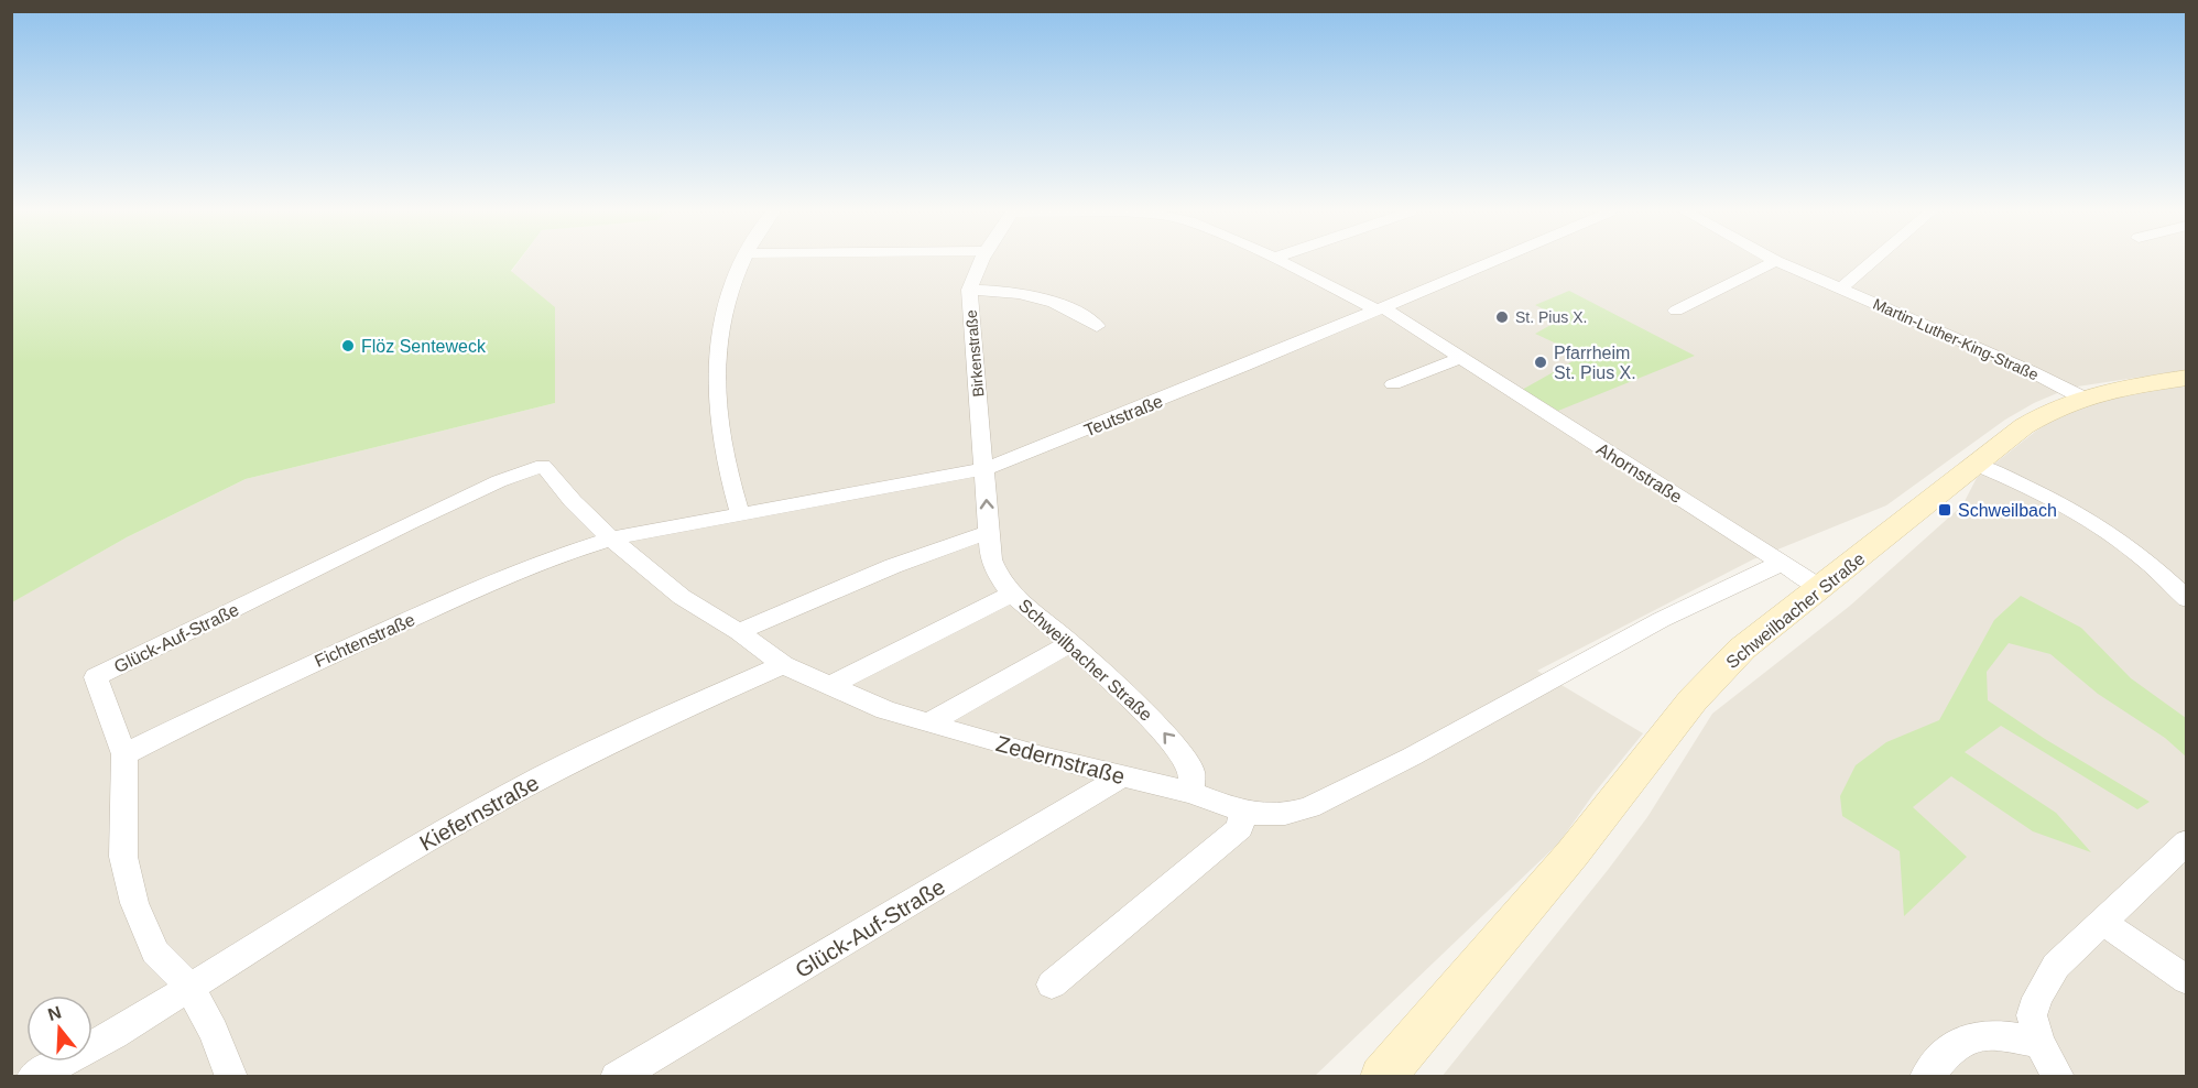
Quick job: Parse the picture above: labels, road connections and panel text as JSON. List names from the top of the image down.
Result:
{
  "streets": {
    "main road": ["Schweilbacher Straße"],
    "street": [
      "Martin-Luther-King-Straße",
      "Birkenstraße",
      "Teutstraße",
      "Ahornstraße",
      "Glück-Auf-Straße",
      "Fichtenstraße",
      "Zedernstraße",
      "Kiefernstraße"
    ]
  },
  "crossings": [
    ["Martin-Luther-King-Straße", "Schweilbacher Straße"],
    ["Birkenstraße", "Teutstraße"],
    ["Birkenstraße", "Schweilbacher Straße"],
    ["Teutstraße", "Ahornstraße"],
    ["Teutstraße", "Schweilbacher Straße"],
    ["Teutstraße", "Fichtenstraße"],
    ["Teutstraße", "Zedernstraße"],
    ["Ahornstraße", "Schweilbacher Straße"],
    ["Schweilbacher Straße", "Zedernstraße"],
    ["Glück-Auf-Straße", "Fichtenstraße"],
    ["Glück-Auf-Straße", "Zedernstraße"],
    ["Glück-Auf-Straße", "Kiefernstraße"],
    ["Fichtenstraße", "Zedernstraße"],
    ["Zedernstraße", "Kiefernstraße"]
  ],
  "places": {
    "other": ["St. Pius X.", "Flöz Senteweck", "Pfarrheim St. Pius X."],
    "transit": ["Schweilbach"]
  },
  "north": "top"
}
